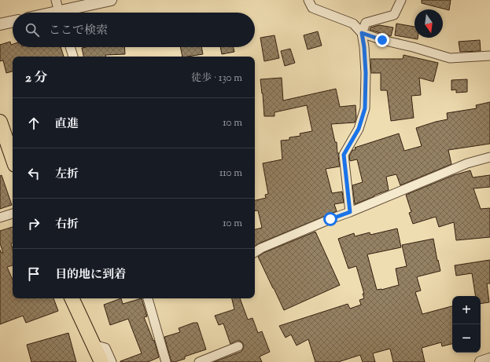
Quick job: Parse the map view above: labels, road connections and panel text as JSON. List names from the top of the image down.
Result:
{
  "north": "bottom",
  "page": {
    "search": "ここで検索",
    "heading": ["2 分", "徒歩 · 130 m"],
    "list": [
      ["直進", "10 m"],
      ["左折", "110 m"],
      ["右折", "10 m"],
      "目的地に到着"
    ],
    "map_buttons": ["+", "−"]
  }
}
